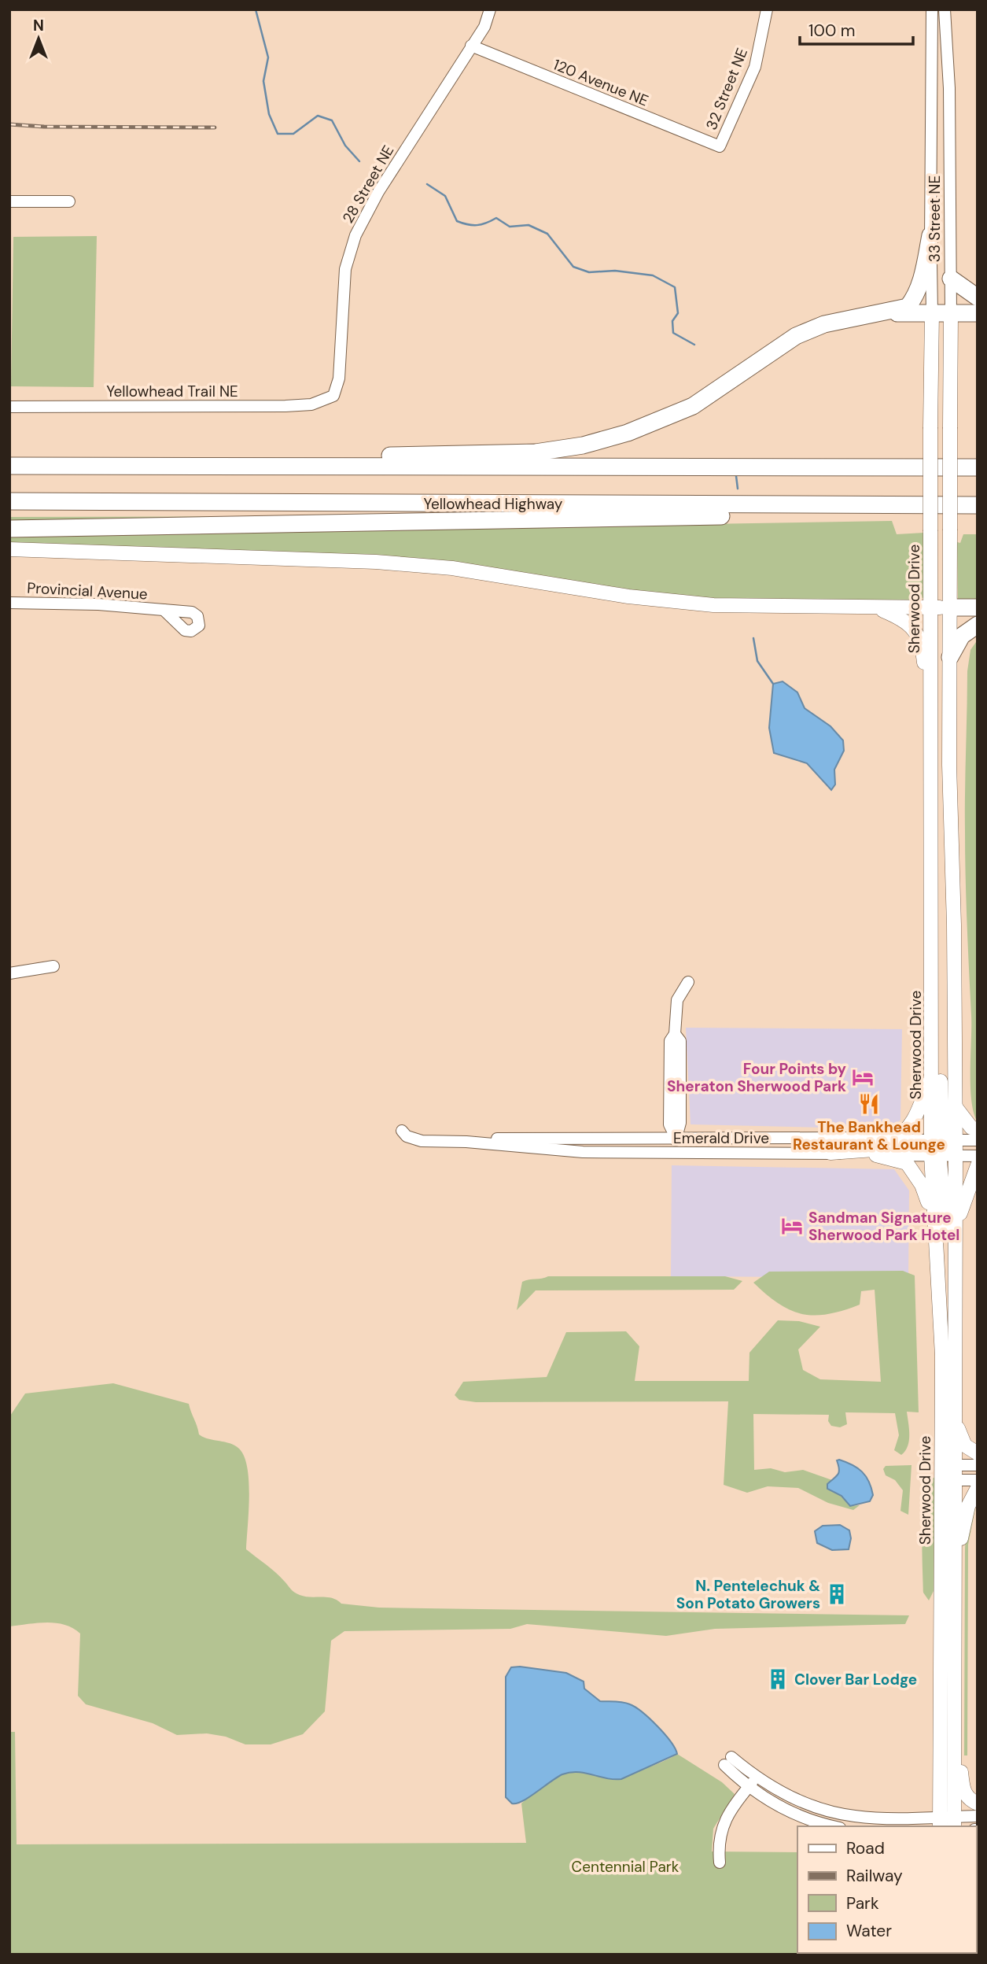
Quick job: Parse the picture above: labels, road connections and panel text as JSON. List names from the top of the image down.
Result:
{
  "streets": {
    "highway": ["Yellowhead Highway"],
    "main road": ["33 Street NE", "Sherwood Drive"],
    "street": [
      "120 Avenue NE",
      "32 Street NE",
      "28 Street NE",
      "Yellowhead Trail NE",
      "Provincial Avenue",
      "Emerald Drive"
    ]
  },
  "crossings": [
    ["120 Avenue NE", "32 Street NE"],
    ["120 Avenue NE", "28 Street NE"],
    ["28 Street NE", "Yellowhead Trail NE"],
    ["33 Street NE", "Sherwood Drive"],
    ["Sherwood Drive", "Emerald Drive"]
  ],
  "parks": ["Centennial Park"],
  "places": {
    "hotel": ["Four Points by Sheraton Sherwood Park", "Sandman Signature Sherwood Park Hotel"],
    "restaurant": ["The Bankhead Restaurant & Lounge"],
    "building": ["N. Pentelechuk & Son Potato Growers", "Clover Bar Lodge"]
  },
  "legend": [
    "Road",
    "Railway",
    "Park",
    "Water"
  ],
  "scale_bar": "100 m",
  "north": "top"
}
